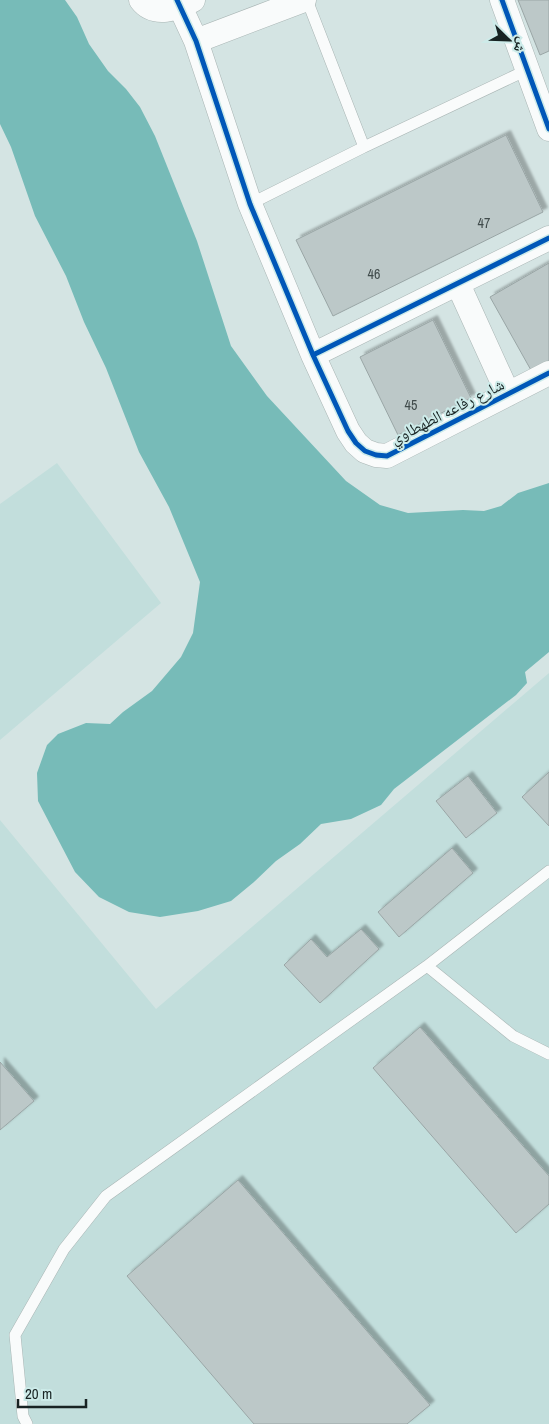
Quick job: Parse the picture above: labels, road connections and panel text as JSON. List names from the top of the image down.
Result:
{
  "streets": {
    "street": ["شارع رفاعه الطهطاوي"]
  },
  "house_numbers": ["47", "46", "45"],
  "scale_bar": "20 m",
  "north": "bottom right"
}
